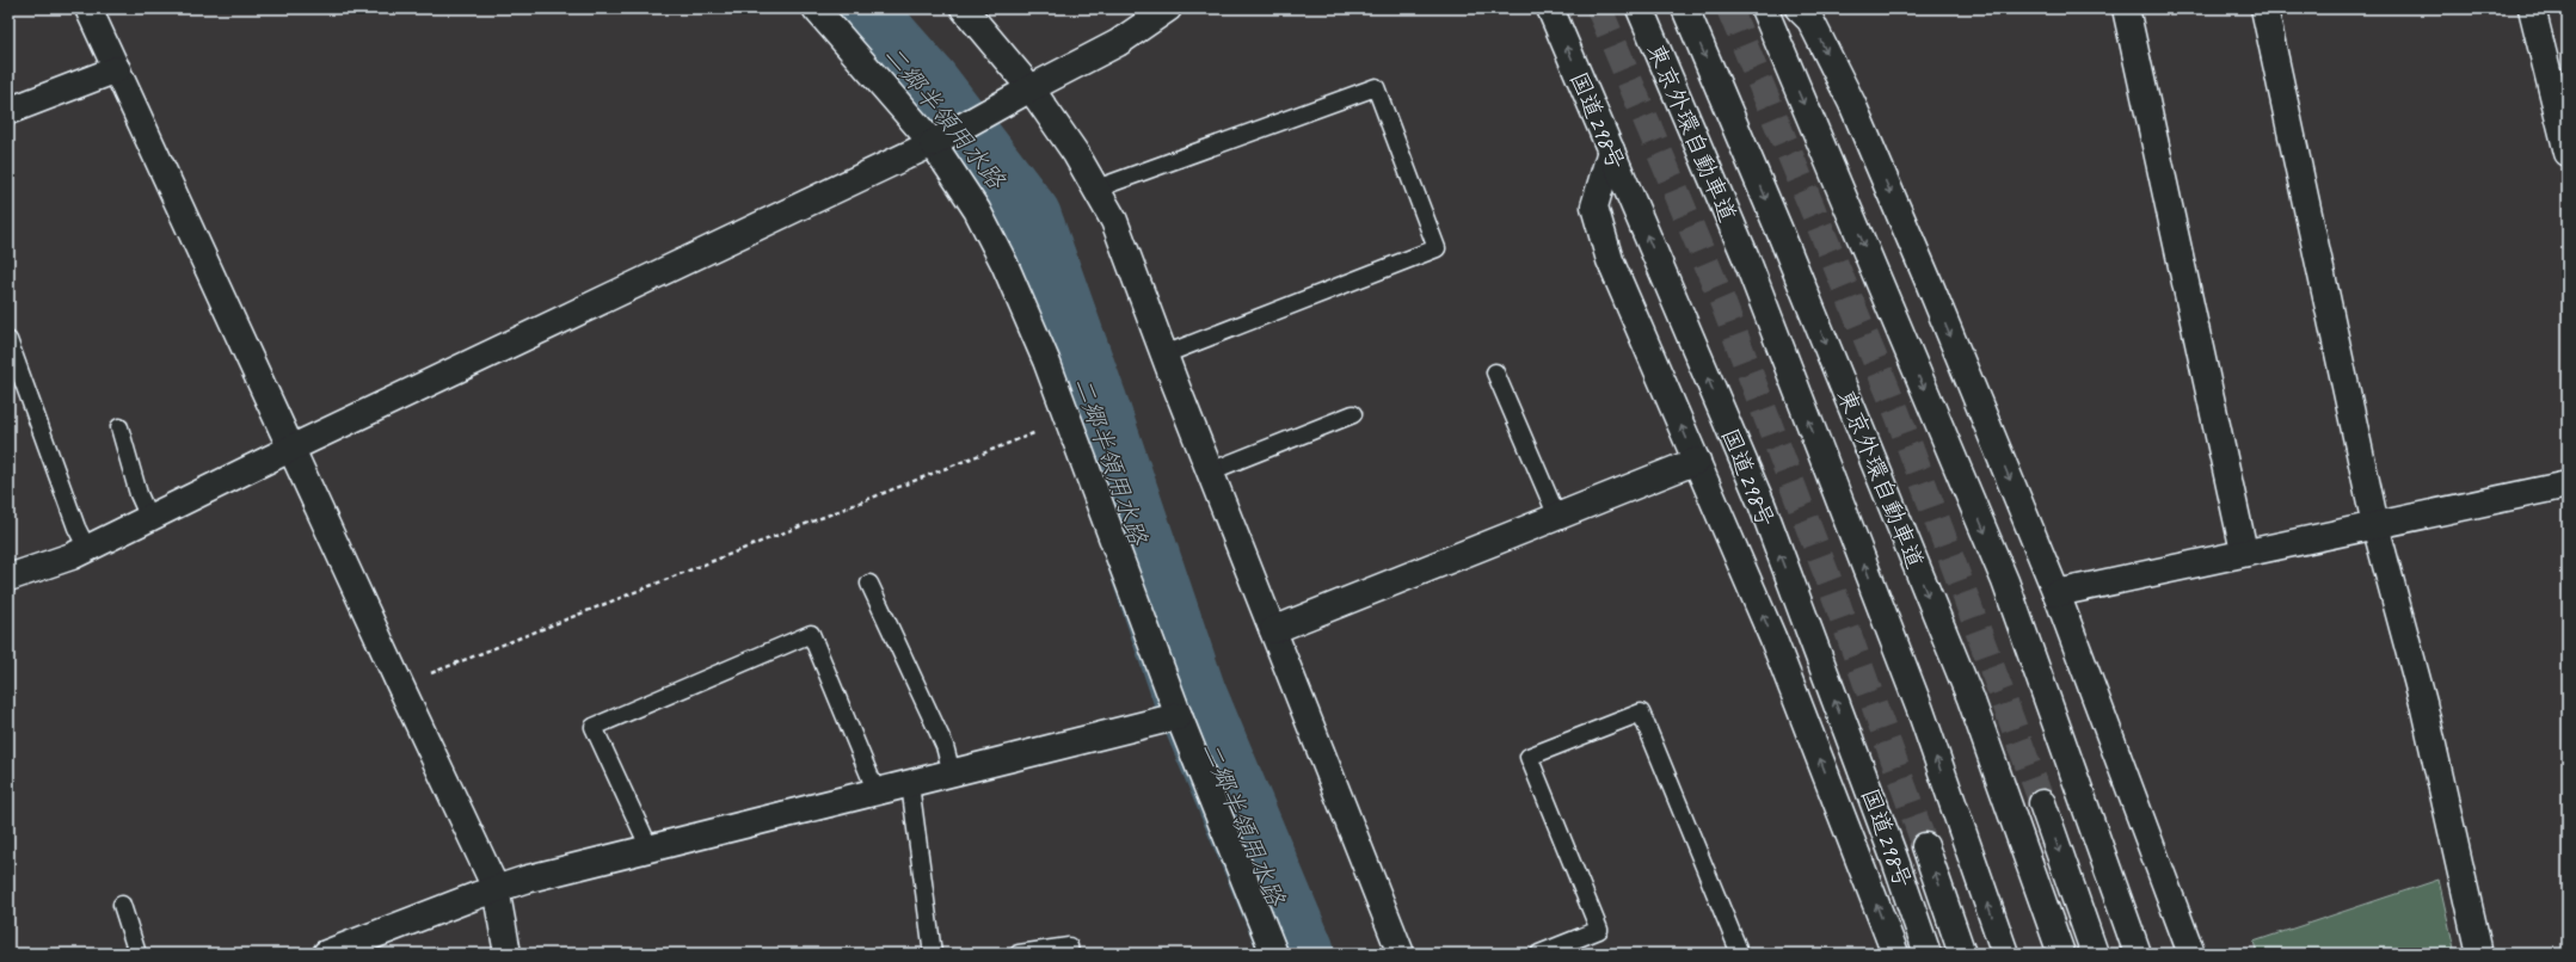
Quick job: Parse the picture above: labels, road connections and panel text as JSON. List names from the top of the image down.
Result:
{
  "streets": {
    "main road": ["国道298号", "東京外環自動車道"]
  },
  "water": ["二郷半領用水路"]
}
